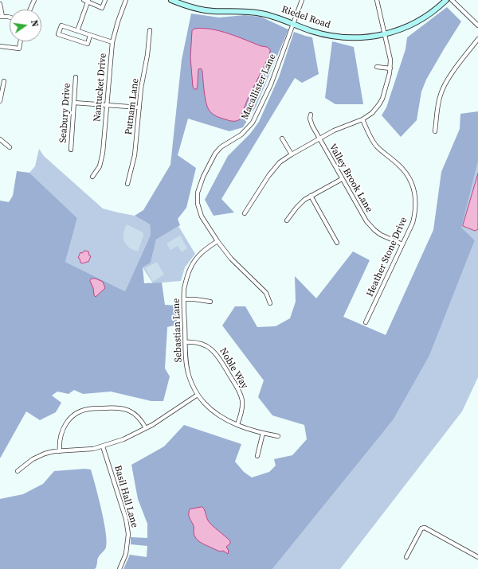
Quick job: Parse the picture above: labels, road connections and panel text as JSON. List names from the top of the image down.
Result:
{
  "streets": {
    "street": [
      "Riedel Road",
      "Macallister Lane",
      "Nantucket Drive",
      "Putnam Lane",
      "Seabury Drive",
      "Valley Brook Lane",
      "Heather Stone Drive",
      "Sebastian Lane",
      "Noble Way",
      "Basil Hall Lane"
    ]
  },
  "crossings": [
    ["Riedel Road", "Macallister Lane"],
    ["Macallister Lane", "Sebastian Lane"],
    ["Valley Brook Lane", "Heather Stone Drive"],
    ["Sebastian Lane", "Noble Way"]
  ],
  "north": "right"
}
